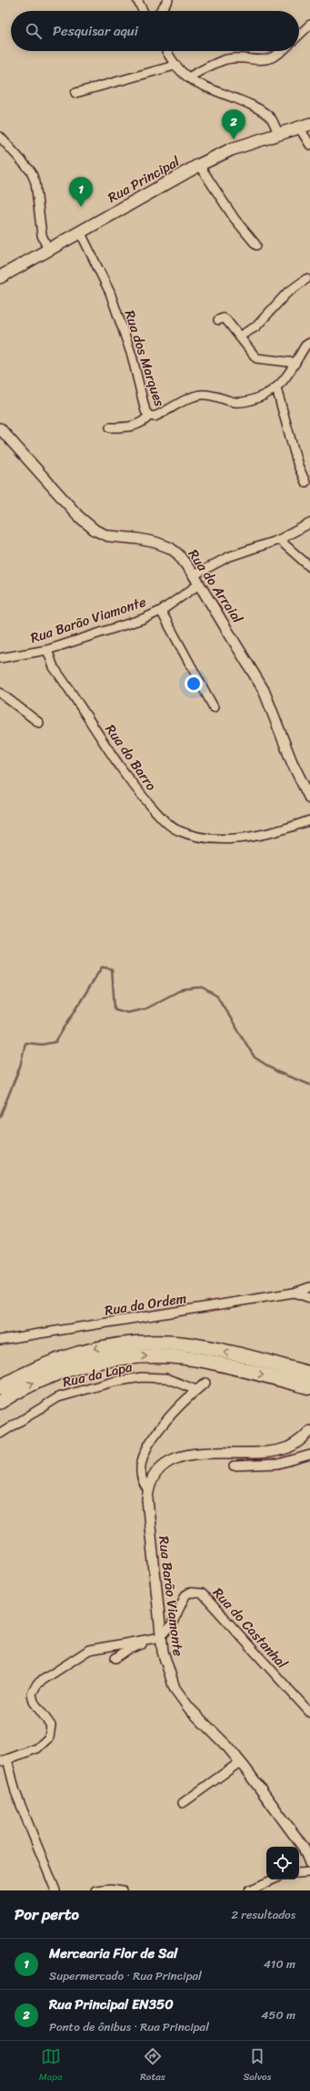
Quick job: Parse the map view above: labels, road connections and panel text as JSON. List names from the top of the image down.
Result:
{
  "streets": {
    "main road": ["Rua Principal"],
    "street": [
      "Rua dos Marques",
      "Rua do Arraial",
      "Rua Barão Viamonte",
      "Rua do Barro",
      "Rua da Ordem",
      "Rua da Lapa",
      "Rua do Castanhal"
    ]
  },
  "crossings": [
    ["Rua Principal", "Rua dos Marques"],
    ["Rua do Arraial", "Rua Barão Viamonte"],
    ["Rua Barão Viamonte", "Rua do Barro"],
    ["Rua Barão Viamonte", "Rua do Castanhal"]
  ],
  "page": {
    "search": "Pesquisar aqui",
    "pins": ["2", "1"],
    "heading": ["Por perto", "2 resultados"],
    "list": [
      {
        "mark": "1",
        "name": "Mercearia Flor de Sal",
        "note": "Supermercado · Rua Principal",
        "value": "410 m"
      },
      {
        "mark": "2",
        "name": "Rua Principal EN350",
        "note": "Ponto de ônibus · Rua Principal",
        "value": "450 m"
      }
    ],
    "nav": ["Mapa", "Rotas", "Salvos"]
  }
}
